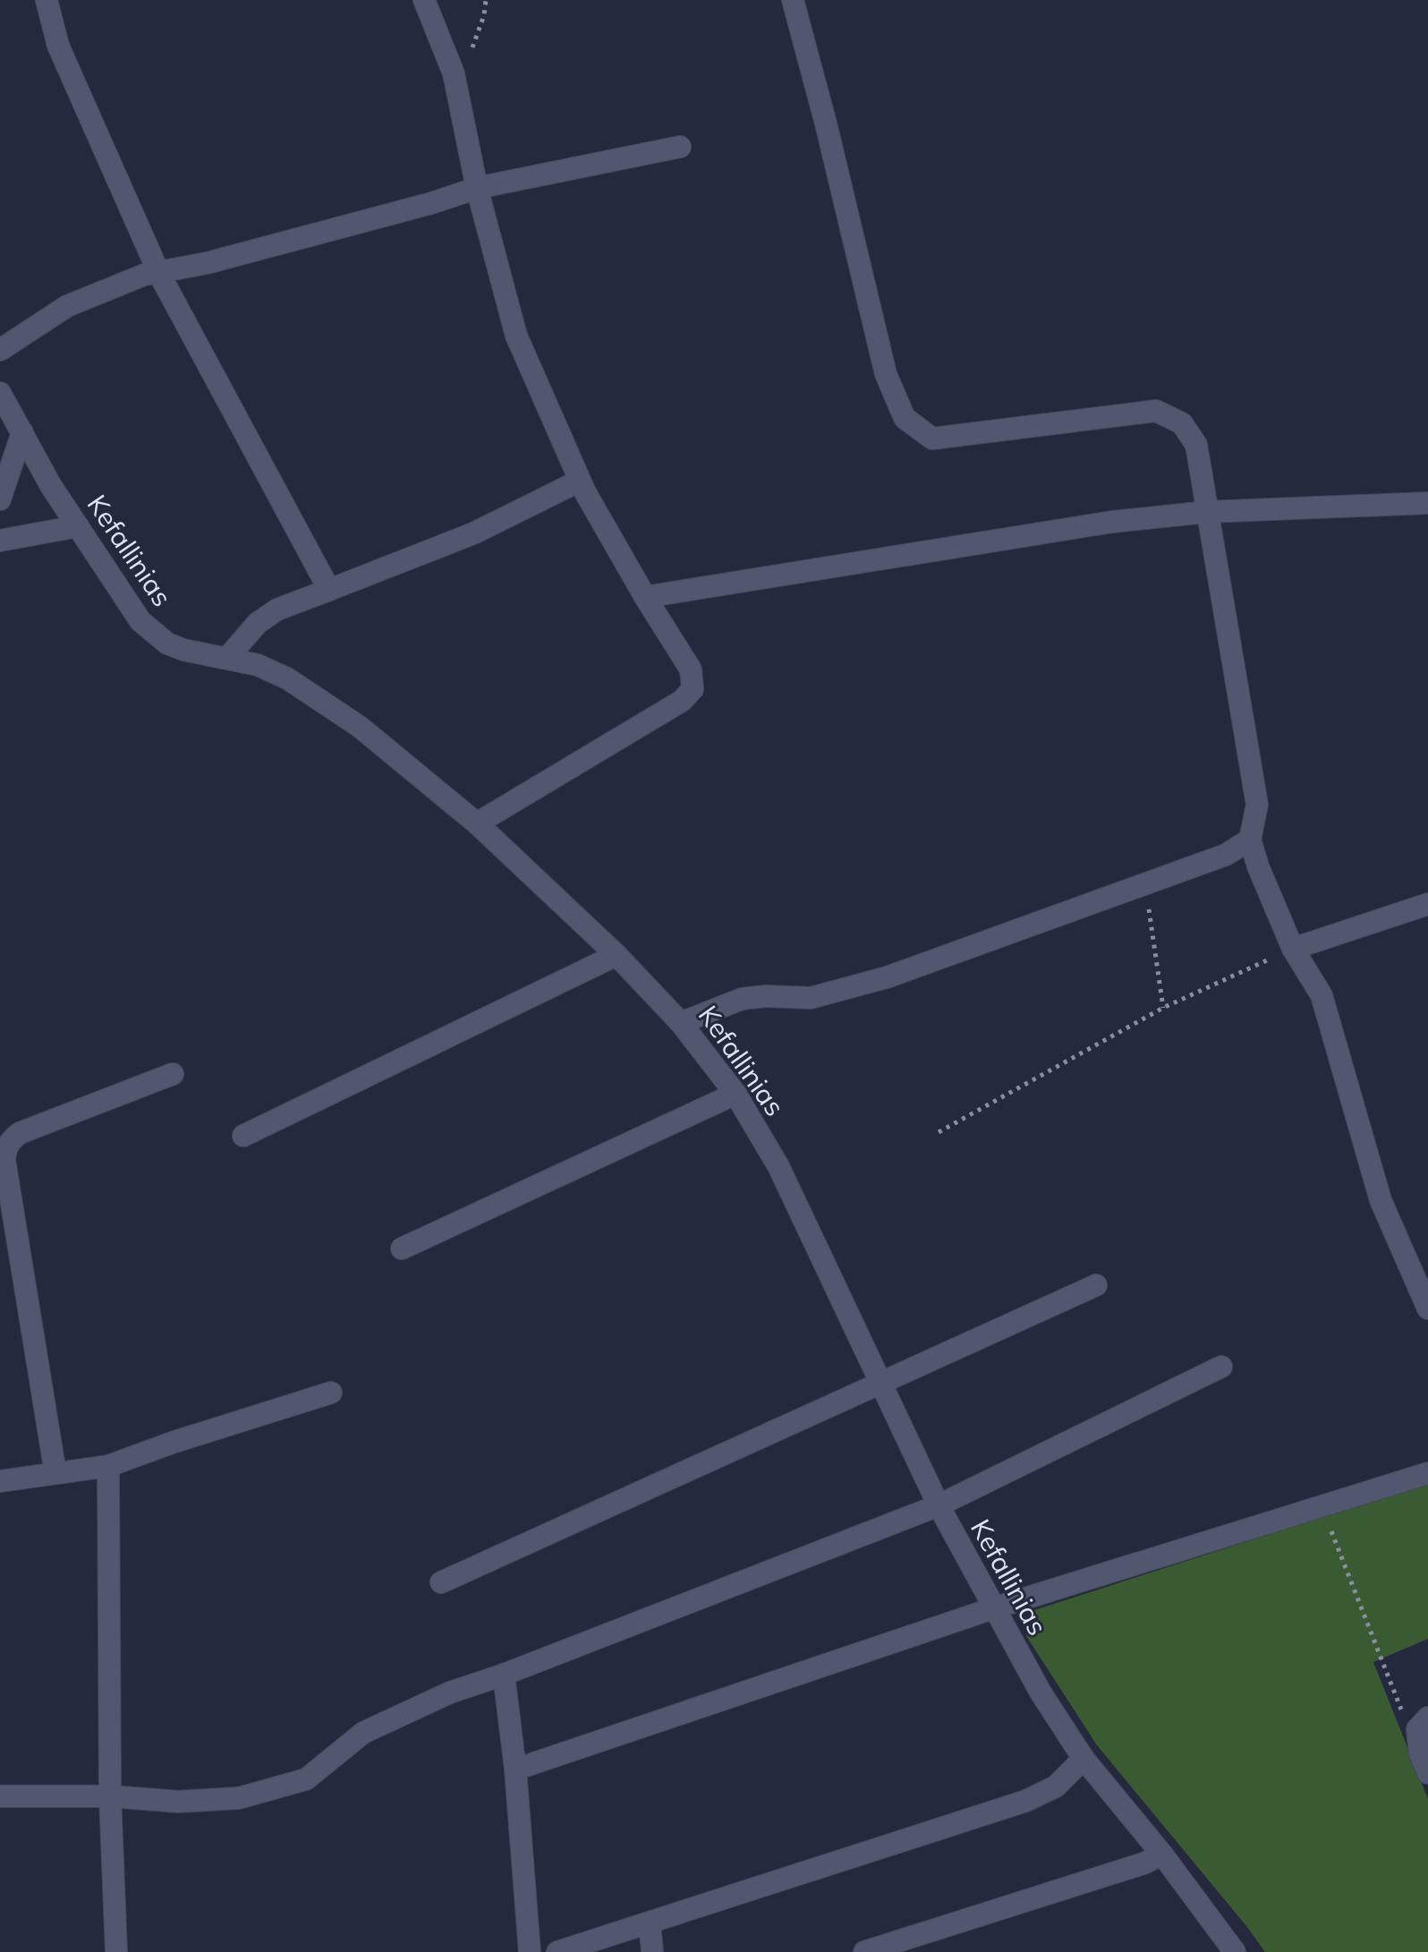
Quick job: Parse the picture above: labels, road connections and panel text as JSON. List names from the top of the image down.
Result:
{
  "streets": {
    "street": ["Kefallinias"]
  }
}
